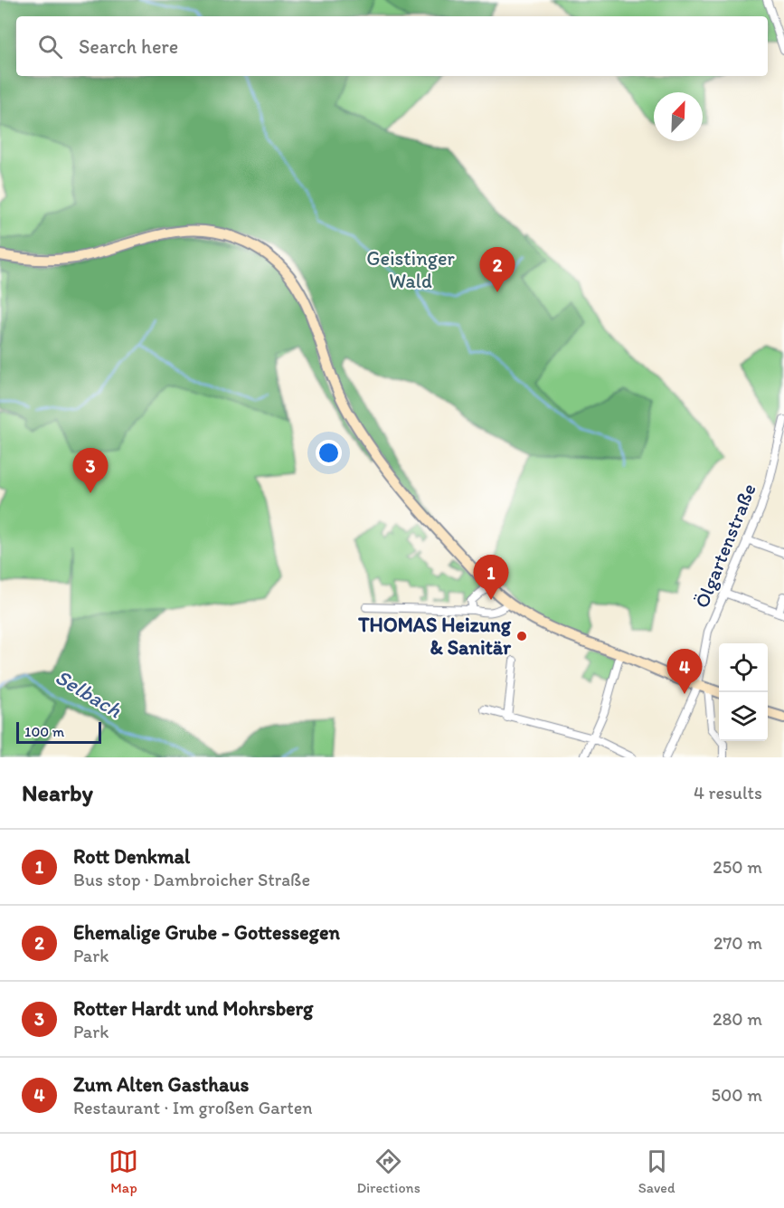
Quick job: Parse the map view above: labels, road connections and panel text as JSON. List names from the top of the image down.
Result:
{
  "streets": {
    "street": ["Ölgartenstraße"]
  },
  "water": ["Selbach"],
  "parks": ["Geistinger Wald"],
  "places": ["THOMAS Heizung & Sanitär"],
  "scale_bar": "100 m",
  "north": "top right",
  "page": {
    "search": "Search here",
    "pins": [
      "2",
      "3",
      "1",
      "4"
    ],
    "scale": "100 m",
    "heading": ["Nearby", "4 results"],
    "list": [
      {
        "mark": "1",
        "name": "Rott Denkmal",
        "note": "Bus stop · Dambroicher Straße",
        "value": "250 m"
      },
      {
        "mark": "2",
        "name": "Ehemalige Grube - Gottessegen",
        "note": "Park",
        "value": "270 m"
      },
      {
        "mark": "3",
        "name": "Rotter Hardt und Mohrsberg",
        "note": "Park",
        "value": "280 m"
      },
      {
        "mark": "4",
        "name": "Zum Alten Gasthaus",
        "note": "Restaurant · Im großen Garten",
        "value": "500 m"
      }
    ],
    "nav": ["Map", "Directions", "Saved"]
  }
}
